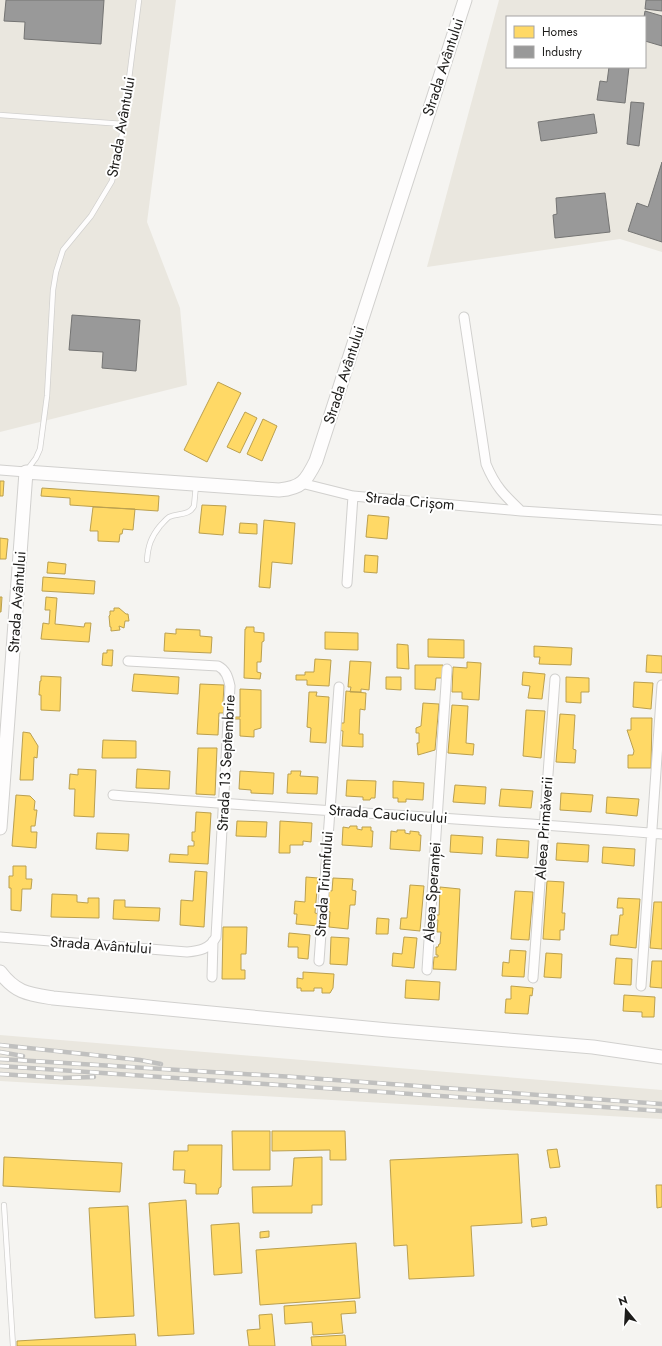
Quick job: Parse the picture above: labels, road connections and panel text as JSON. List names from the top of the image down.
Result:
{
  "streets": {
    "main road": ["Strada Avântului"],
    "street": [
      "Strada Crișom",
      "Strada 13 Septembrie",
      "Strada Cauciucului",
      "Aleea Primăverii",
      "Strada Triumfului",
      "Aleea Speranței"
    ]
  },
  "crossings": [
    ["Strada Avântului", "Strada Crișom"],
    ["Strada Avântului", "Strada 13 Septembrie"],
    ["Strada 13 Septembrie", "Strada Cauciucului"],
    ["Strada Cauciucului", "Aleea Primăverii"],
    ["Strada Cauciucului", "Strada Triumfului"],
    ["Strada Cauciucului", "Aleea Speranței"]
  ],
  "legend": ["Homes", "Industry"],
  "north": "top"
}
